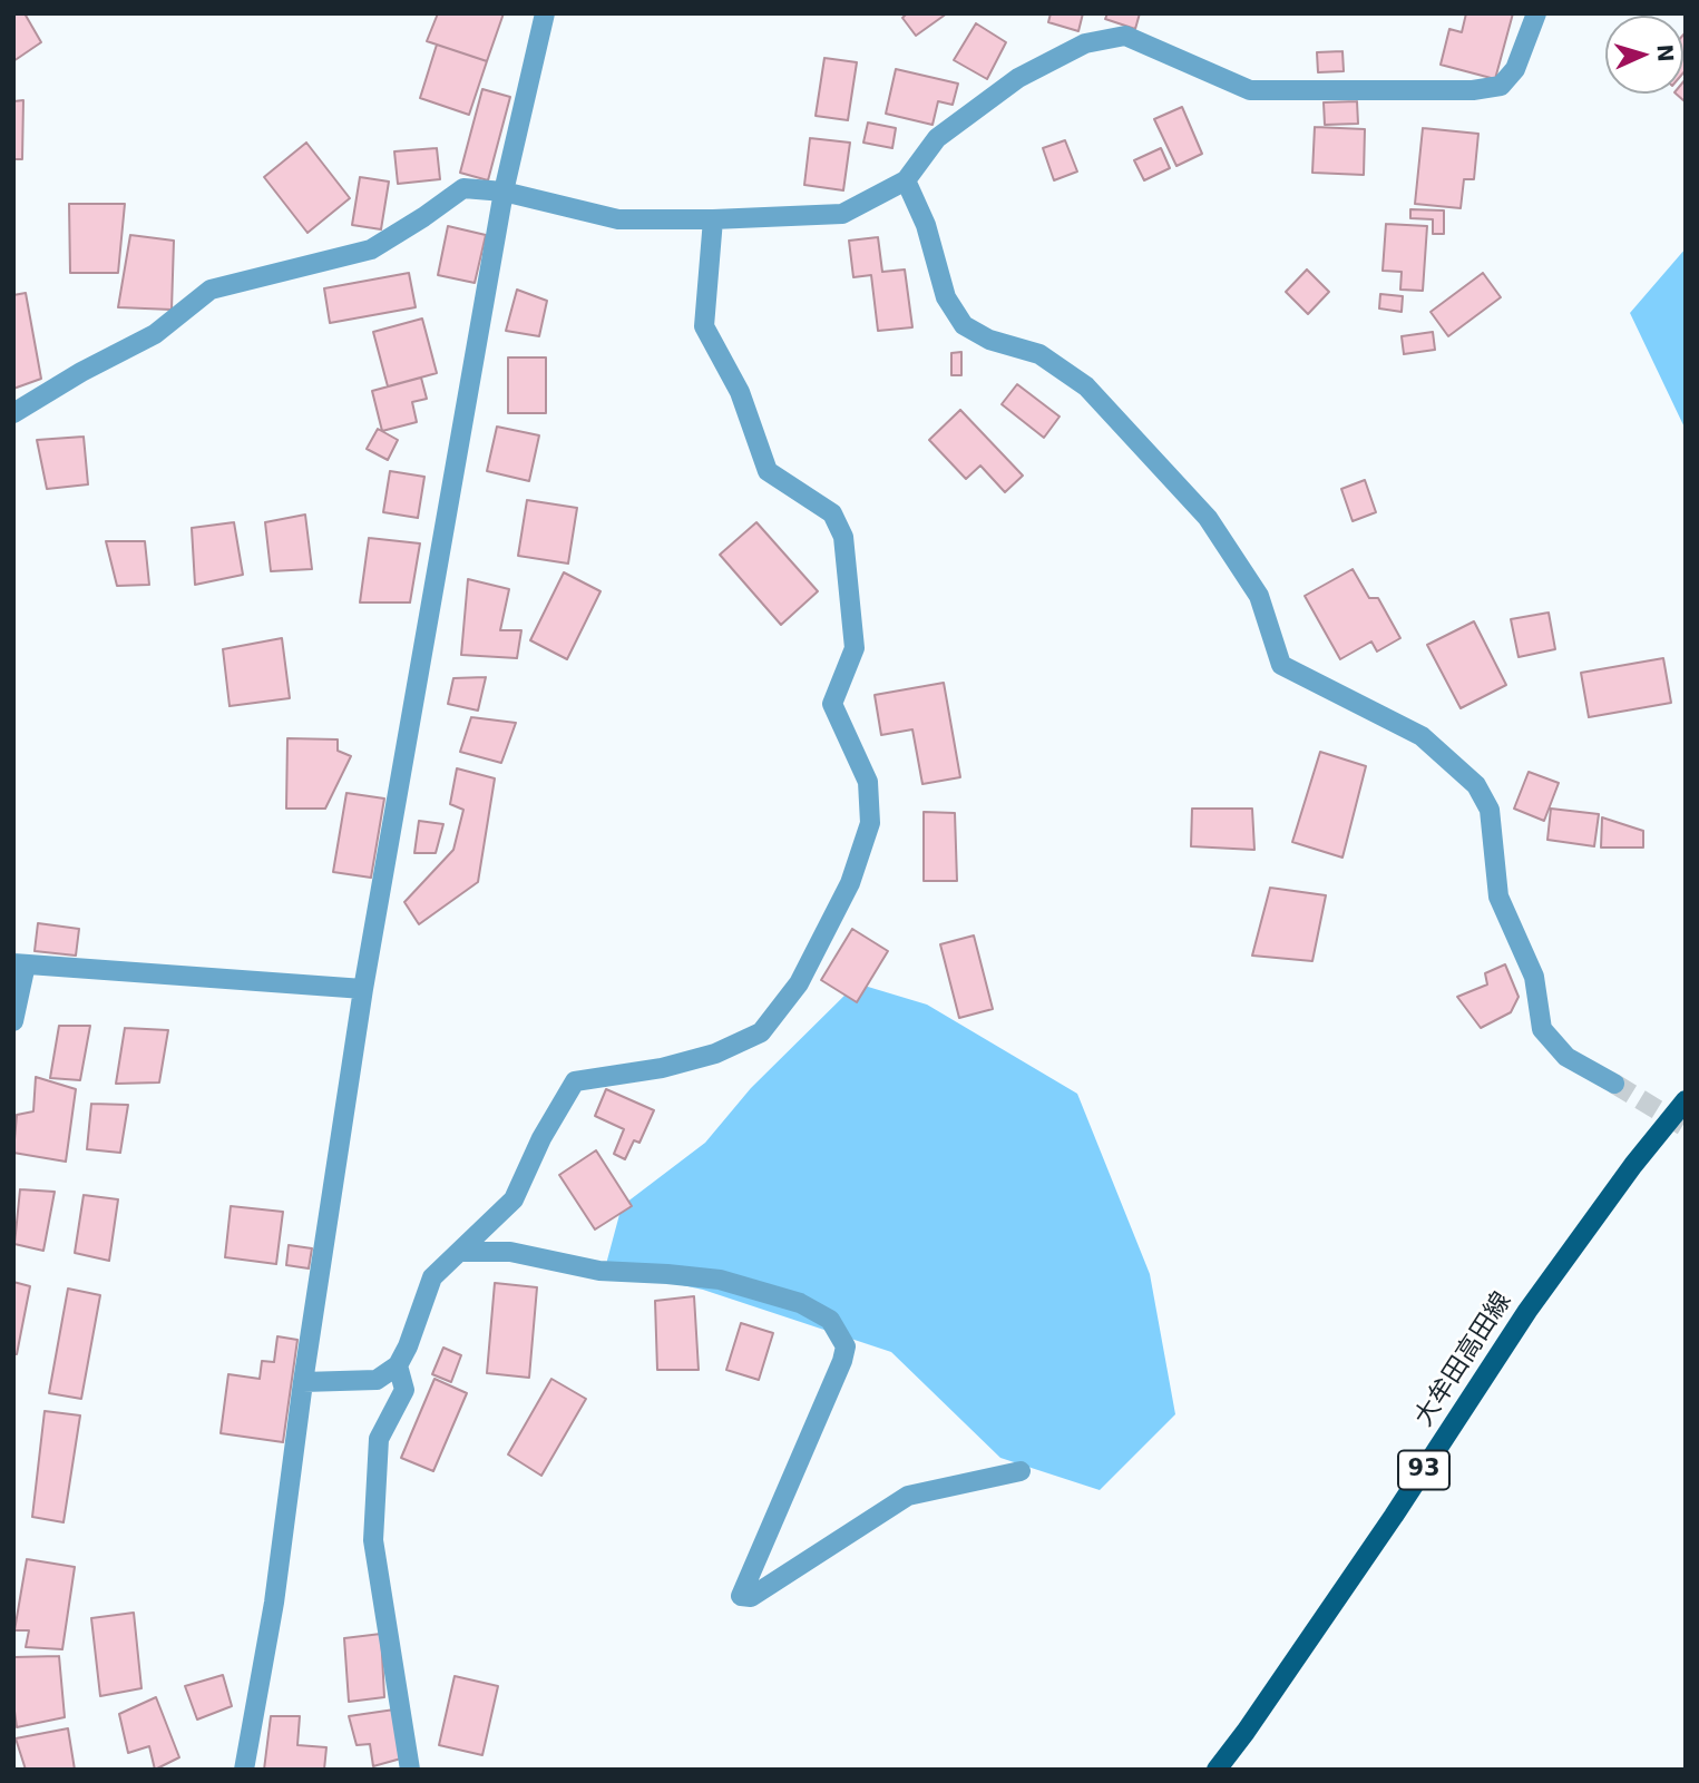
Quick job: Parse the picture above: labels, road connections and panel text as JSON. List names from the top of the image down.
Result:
{
  "streets": {
    "main road": ["大牟田高田線", "93"]
  },
  "north": "right"
}
